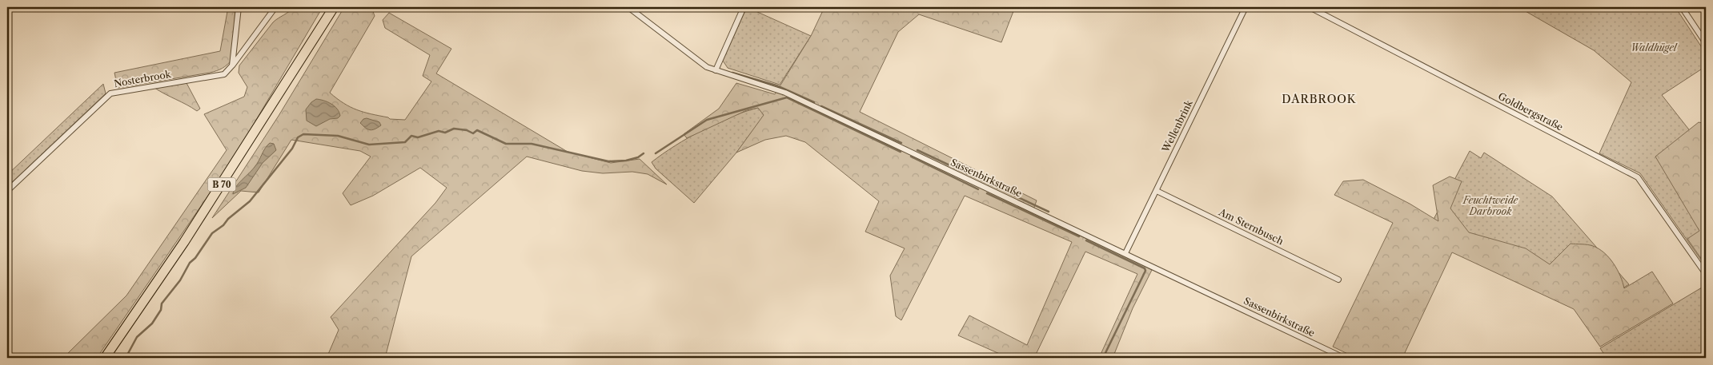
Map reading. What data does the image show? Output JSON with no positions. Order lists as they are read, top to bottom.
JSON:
{
  "streets": {
    "highway": ["B 70"],
    "street": [
      "Nosterbrook",
      "Goldbergstraße",
      "Wellenbrink",
      "Sassenbirkstraße",
      "Am Sternbusch"
    ]
  },
  "crossings": [
    ["Wellenbrink", "Sassenbirkstraße"],
    ["Wellenbrink", "Am Sternbusch"]
  ],
  "districts": ["DARBROOK"],
  "parks": ["Waldhügel", "Feuchtweide Darbrook"]
}
